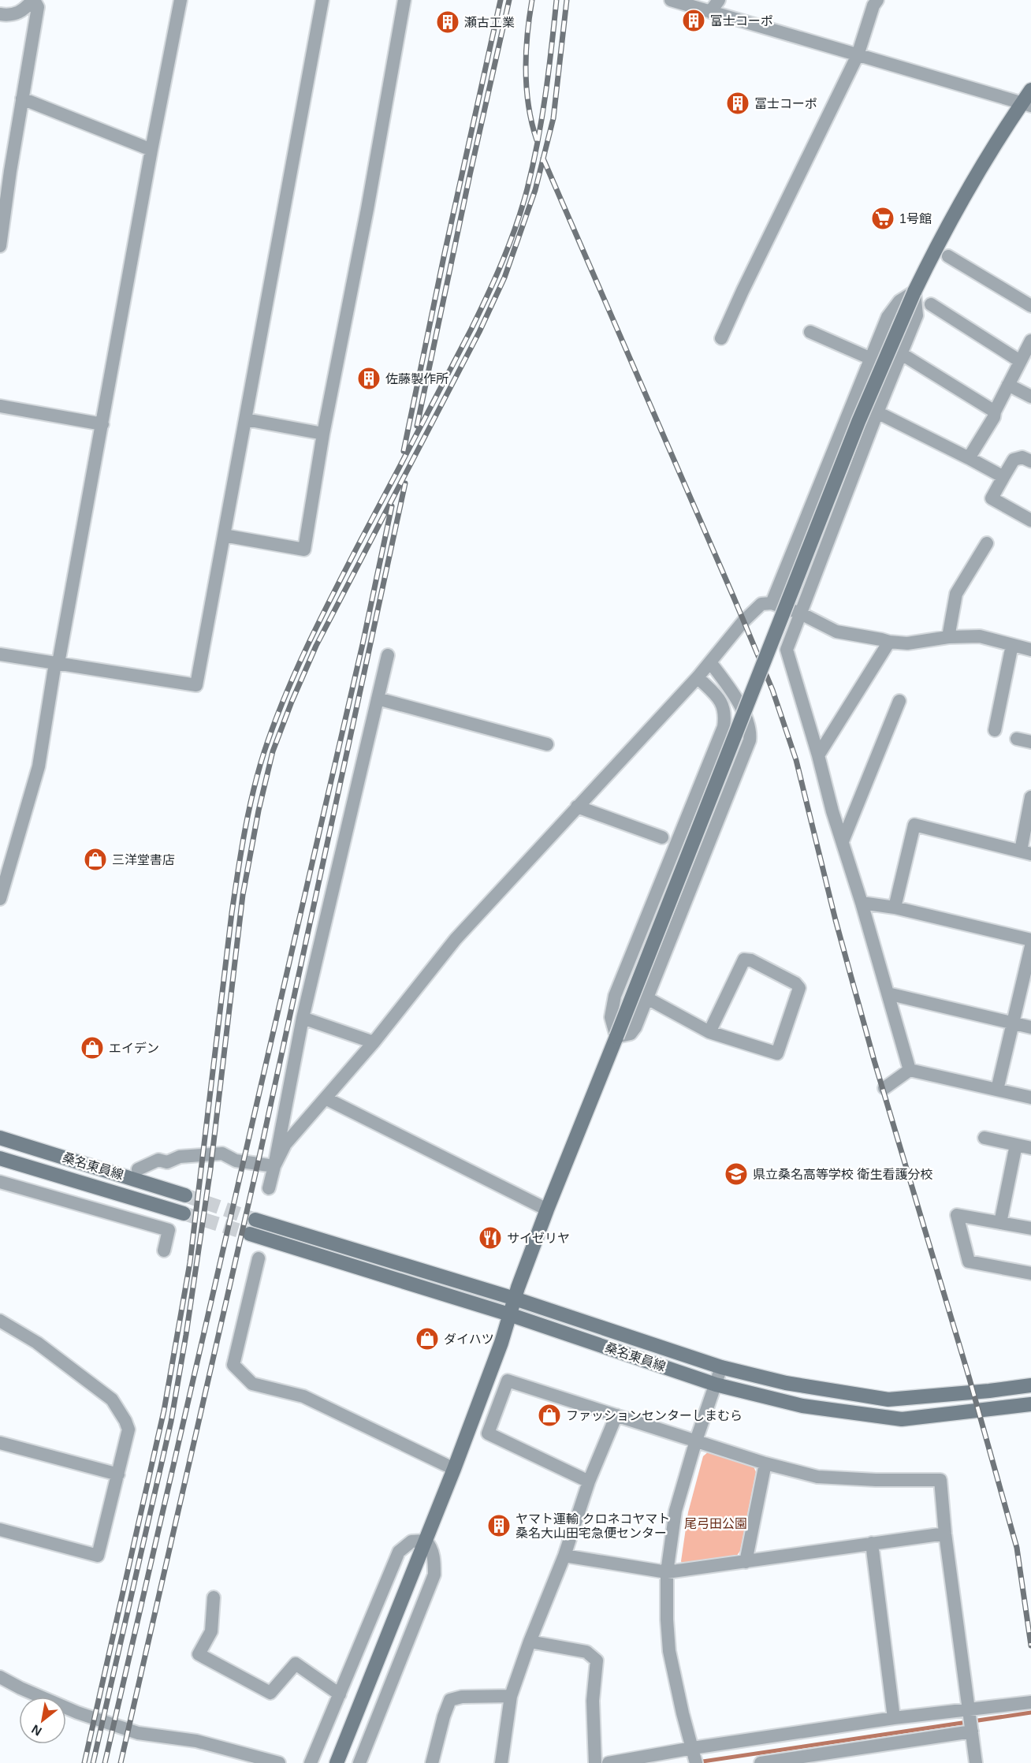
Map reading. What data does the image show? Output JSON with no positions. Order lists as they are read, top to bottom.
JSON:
{
  "streets": {
    "main road": ["桑名東員線"]
  },
  "parks": ["尾弓田公園"],
  "places": {
    "building": [
      "富士コーポ",
      "瀬古工業",
      "冨士コーポ",
      "佐藤製作所",
      "ヤマト運輸 クロネコヤマト 桑名大山田宅急便センター"
    ],
    "supermarket": ["1号館"],
    "shop": [
      "三洋堂書店",
      "エイデン",
      "ダイハツ",
      "ファッションセンターしまむら"
    ],
    "school or university": ["県立桑名高等学校 衛生看護分校"],
    "restaurant": ["サイゼリヤ"]
  },
  "north": "bottom left"
}
